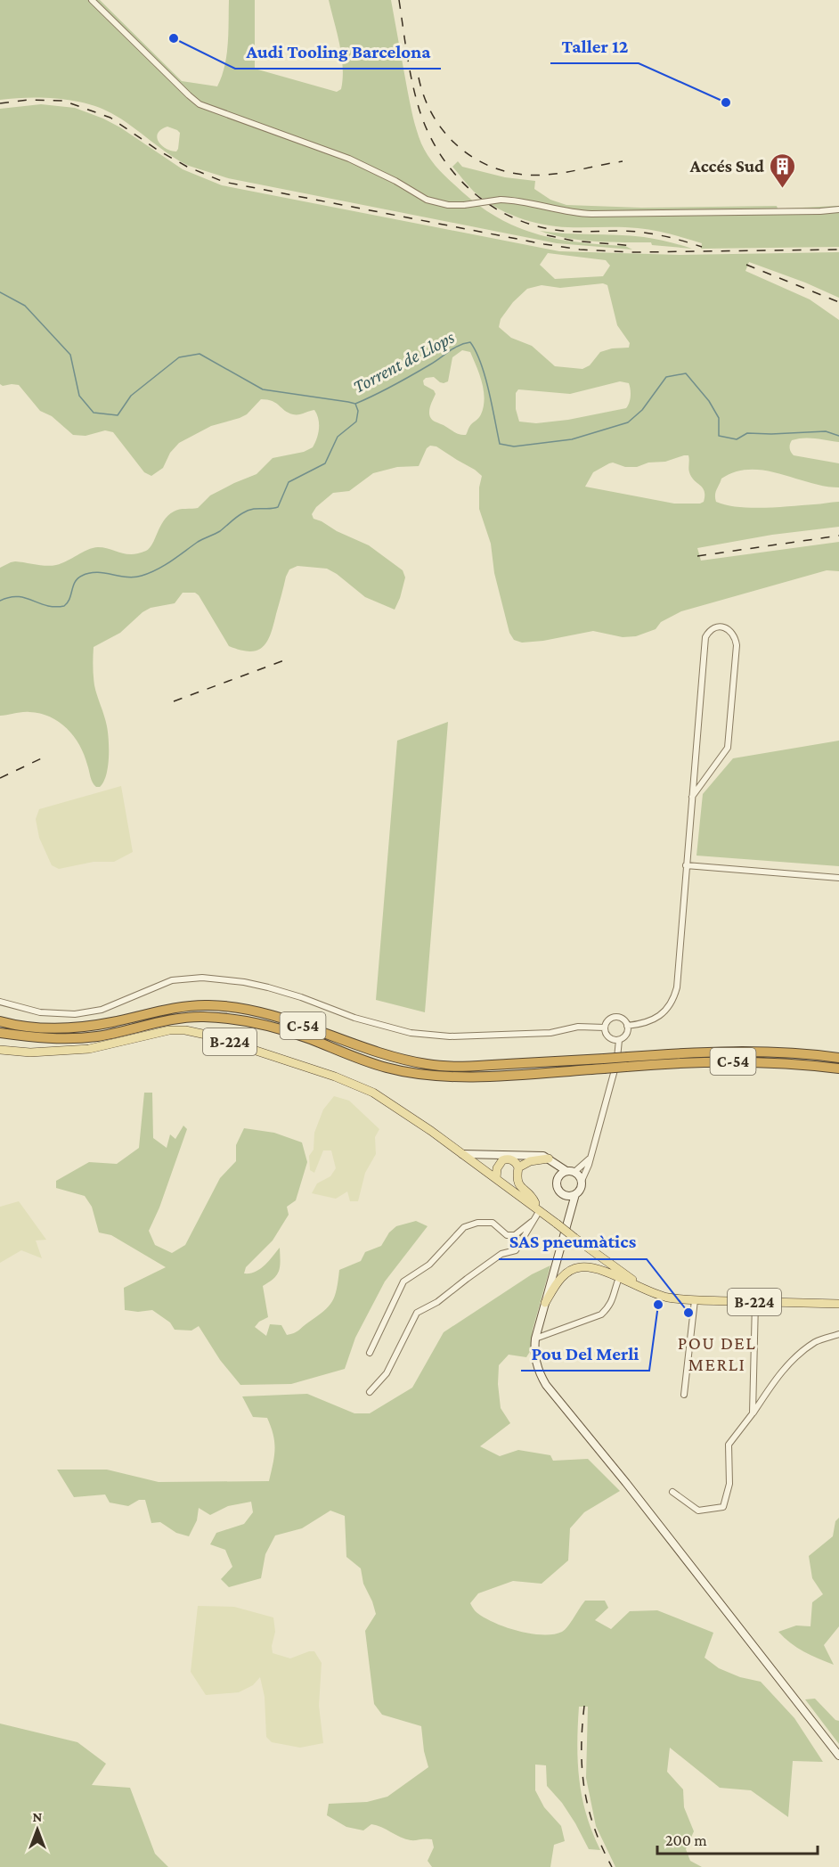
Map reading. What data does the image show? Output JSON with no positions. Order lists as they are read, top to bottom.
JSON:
{
  "streets": {
    "highway": ["C-54"],
    "main road": ["B-224"]
  },
  "districts": ["POU DEL MERLI"],
  "water": ["Torrent de Llops"],
  "places": {
    "other": [
      "Audi Tooling Barcelona",
      "Taller 12",
      "Pou Del Merli",
      "SAS pneumàtics"
    ],
    "building": ["Accés Sud"]
  },
  "scale_bar": "200 m",
  "north": "top"
}
